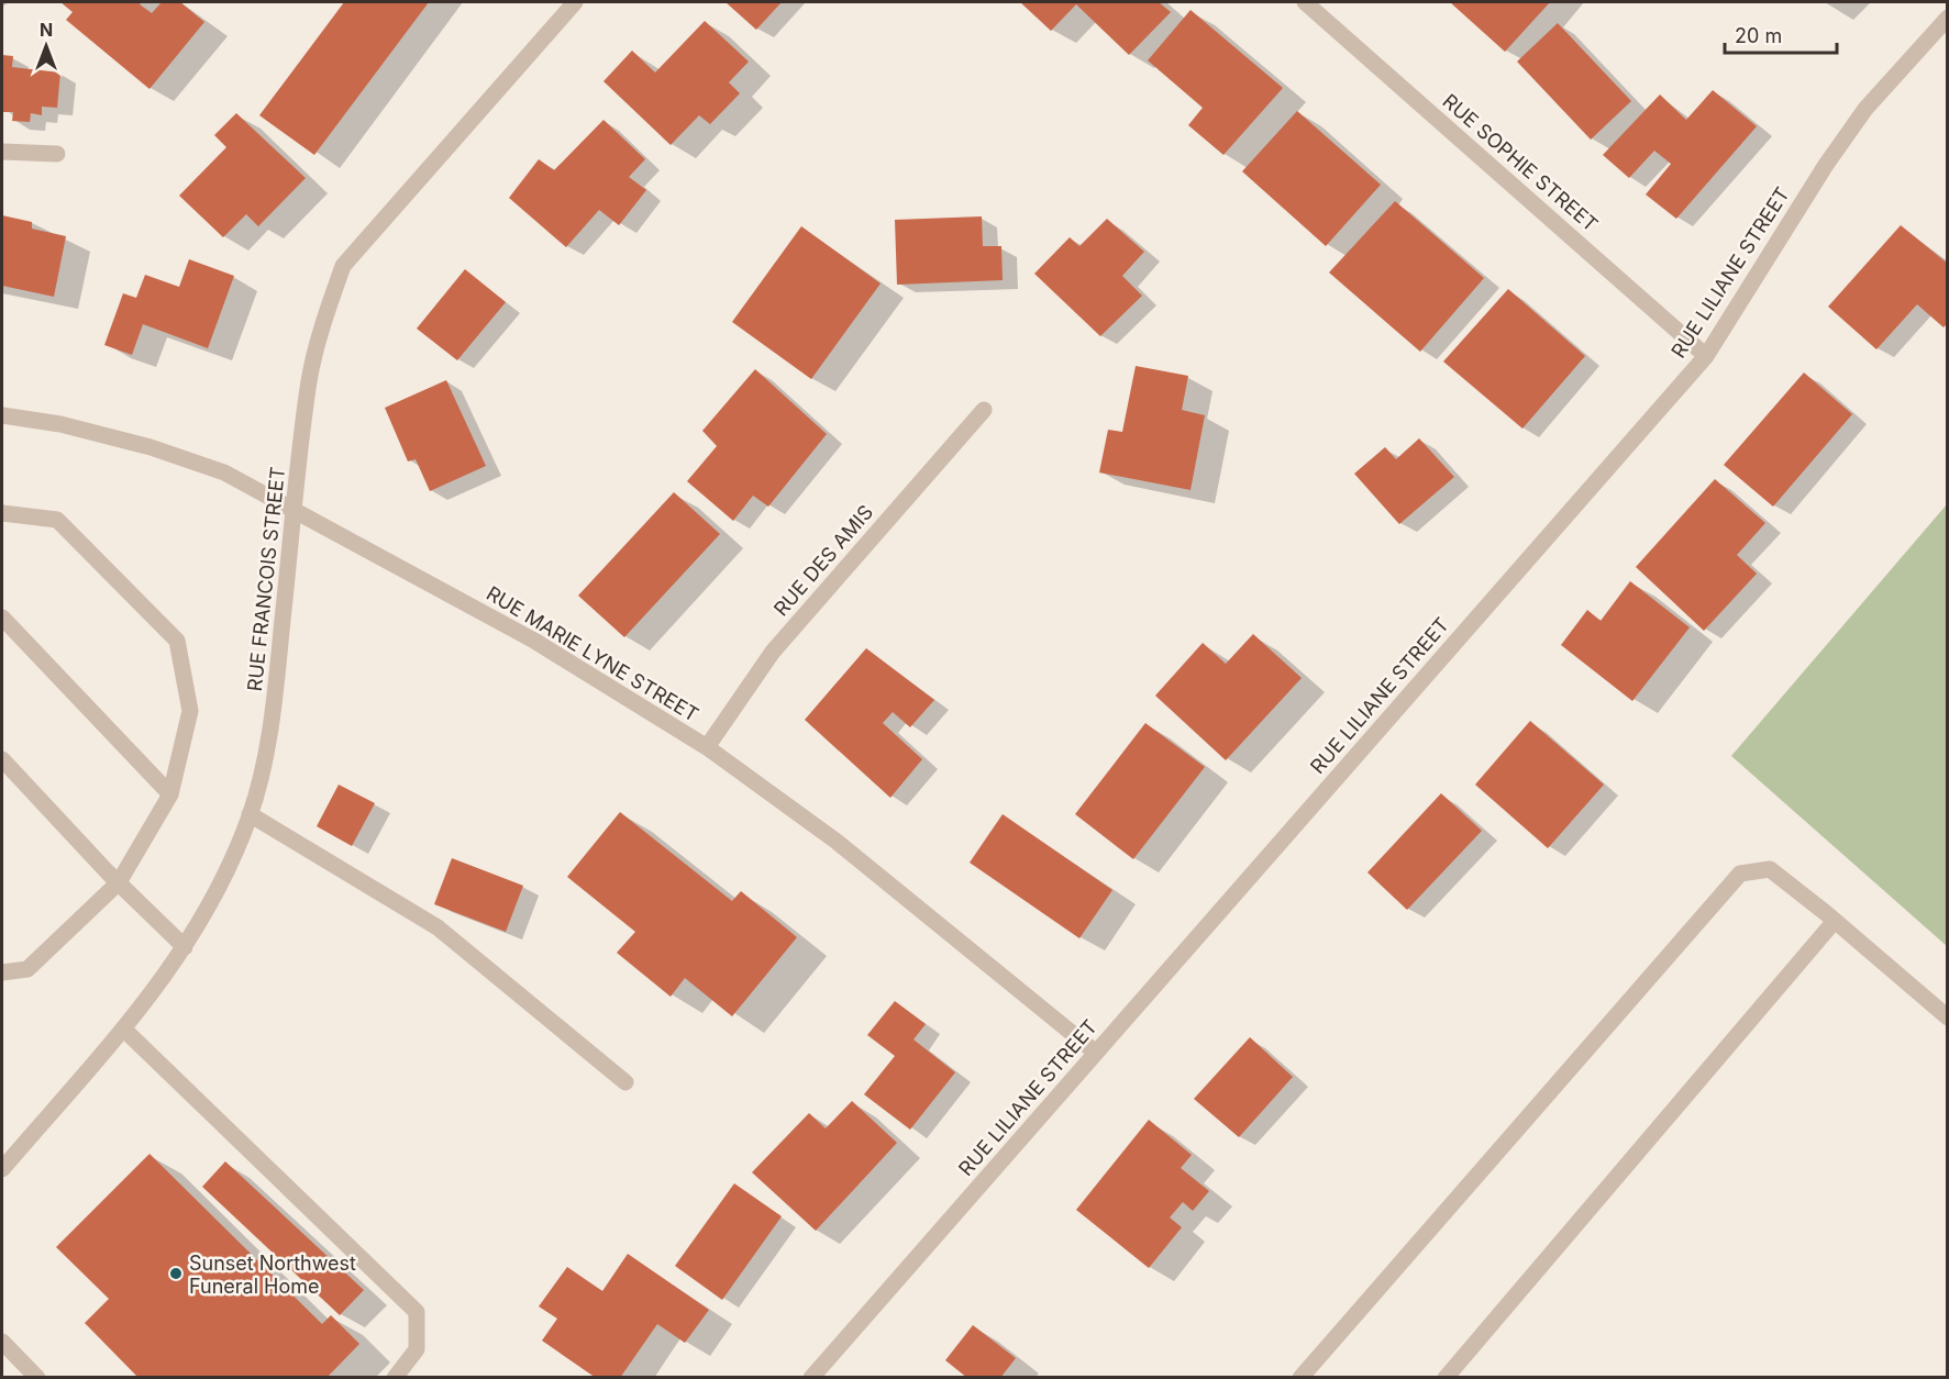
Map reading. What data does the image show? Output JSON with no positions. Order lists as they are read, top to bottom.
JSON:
{
  "streets": {
    "street": [
      "RUE SOPHIE STREET",
      "RUE LILIANE STREET",
      "RUE DES AMIS",
      "RUE FRANCOIS STREET",
      "RUE MARIE LYNE STREET"
    ]
  },
  "crossings": [
    ["RUE SOPHIE STREET", "RUE LILIANE STREET"],
    ["RUE LILIANE STREET", "RUE MARIE LYNE STREET"],
    ["RUE DES AMIS", "RUE MARIE LYNE STREET"],
    ["RUE FRANCOIS STREET", "RUE MARIE LYNE STREET"]
  ],
  "places": ["Sunset Northwest Funeral Home"],
  "scale_bar": "20 m",
  "north": "top"
}
